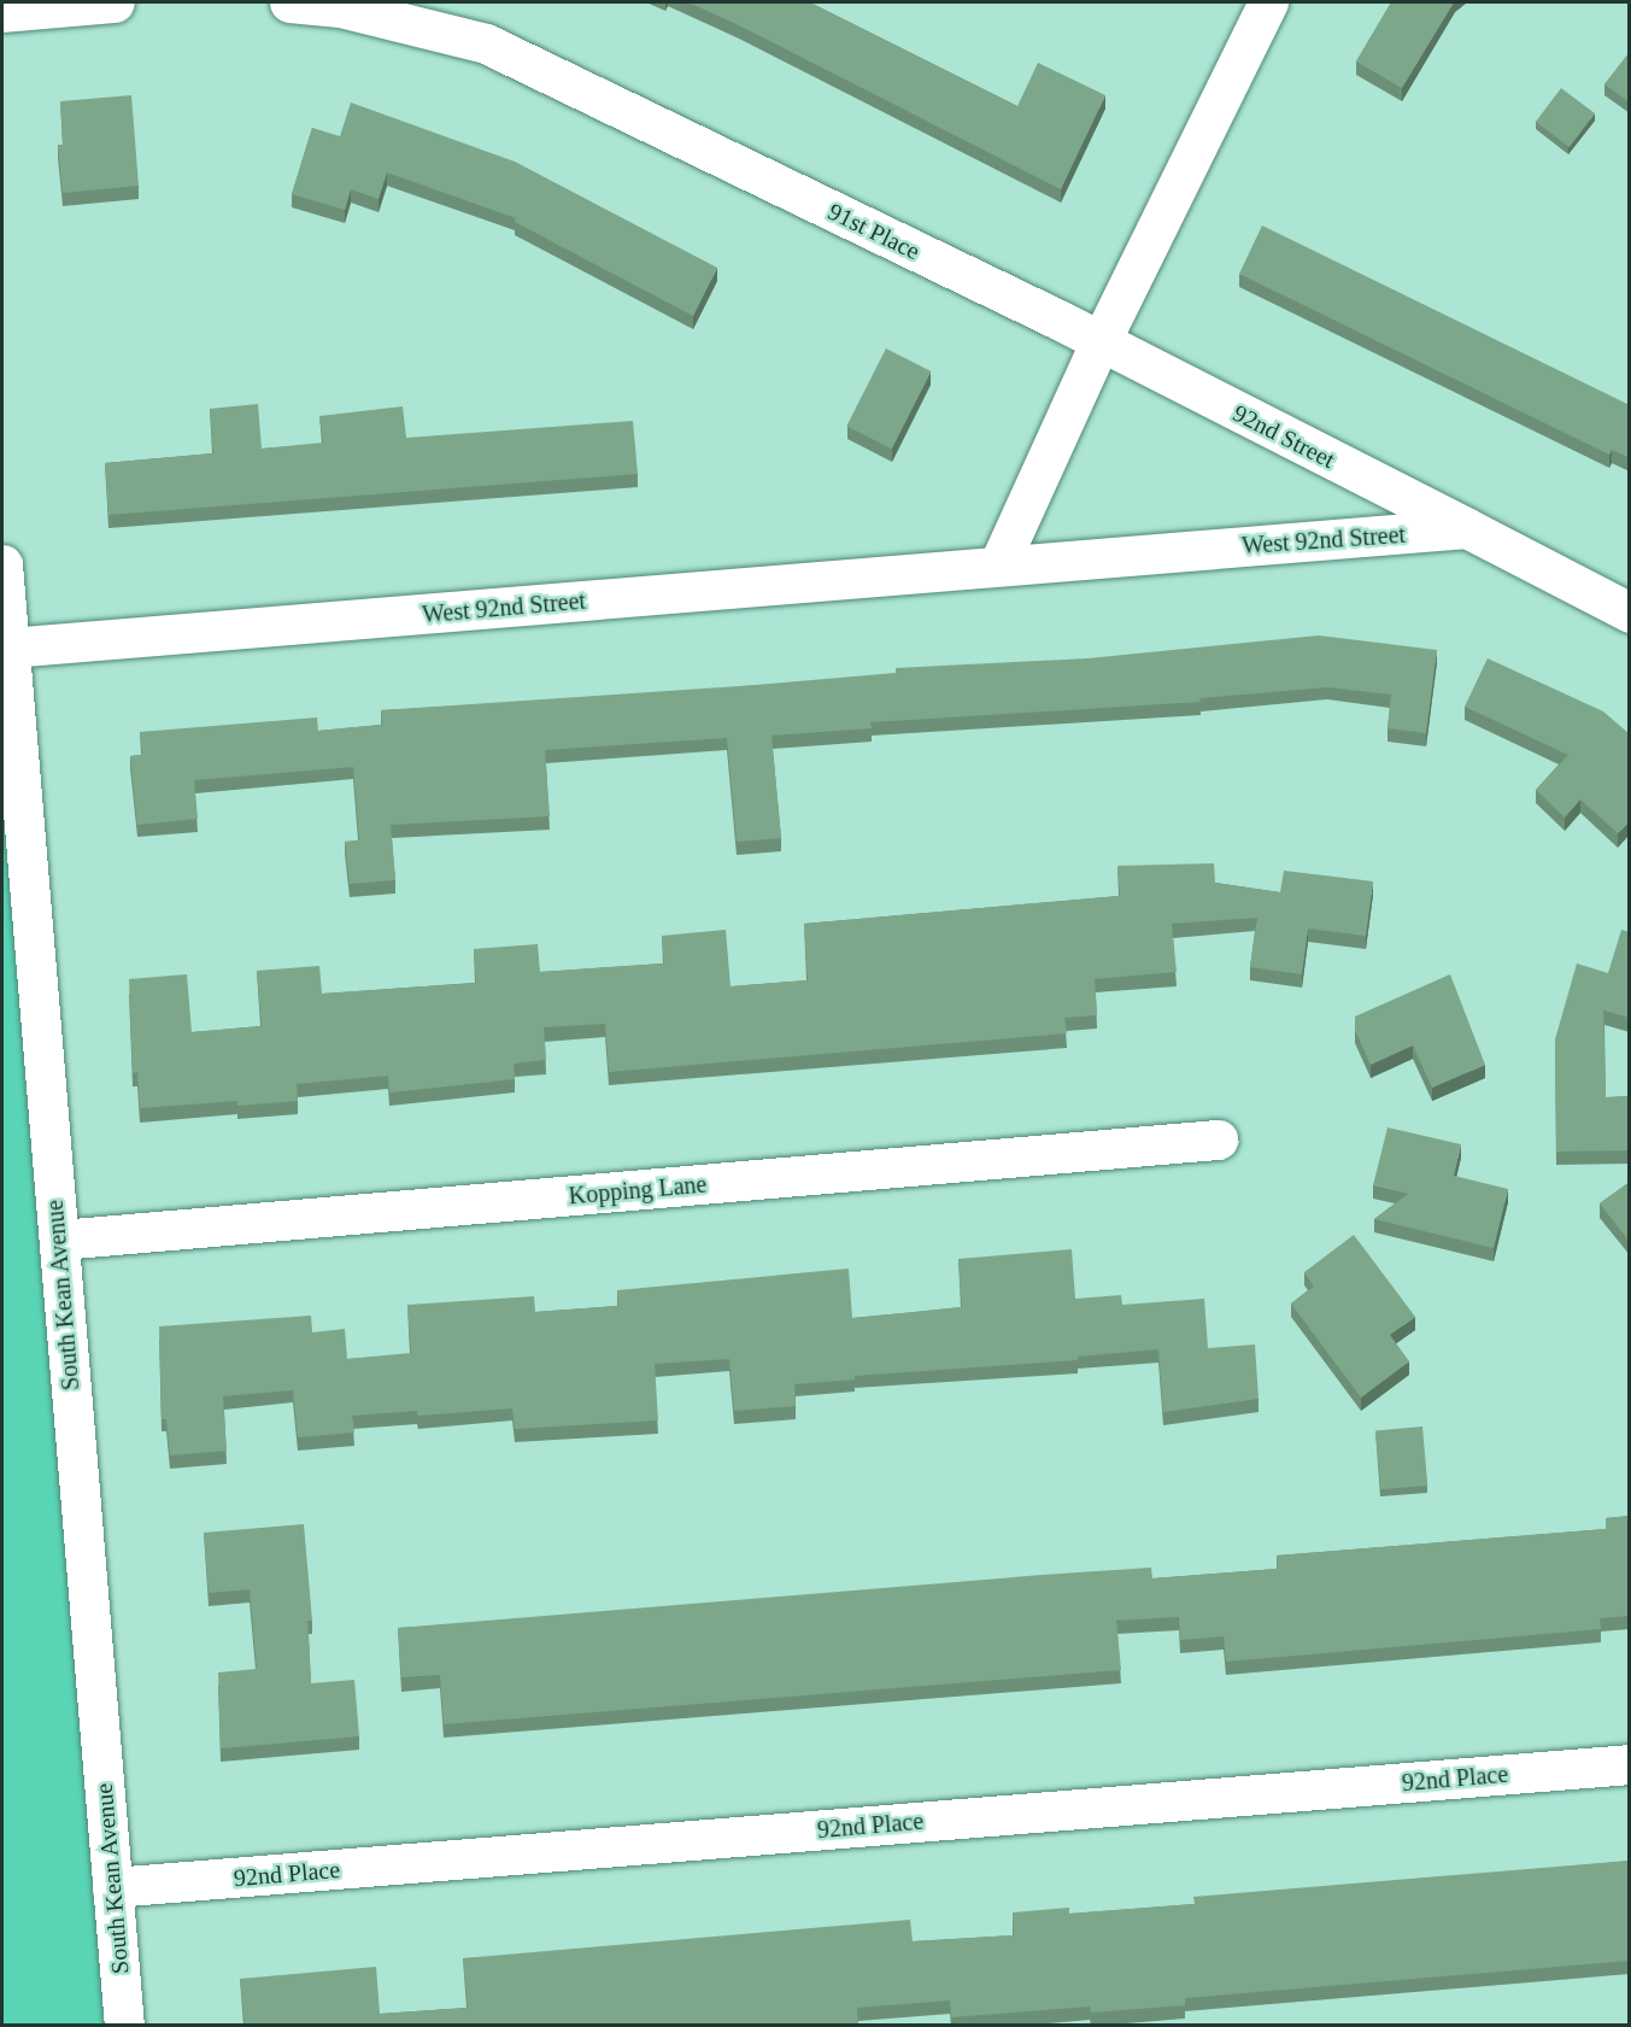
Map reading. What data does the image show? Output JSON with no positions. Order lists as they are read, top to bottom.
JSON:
{
  "streets": {
    "street": [
      "91st Place",
      "92nd Street",
      "West 92nd Street",
      "Kopping Lane",
      "South Kean Avenue",
      "92nd Place"
    ]
  },
  "crossings": [
    ["91st Place", "92nd Street"],
    ["92nd Street", "West 92nd Street"],
    ["West 92nd Street", "South Kean Avenue"],
    ["Kopping Lane", "South Kean Avenue"],
    ["South Kean Avenue", "92nd Place"]
  ]
}
